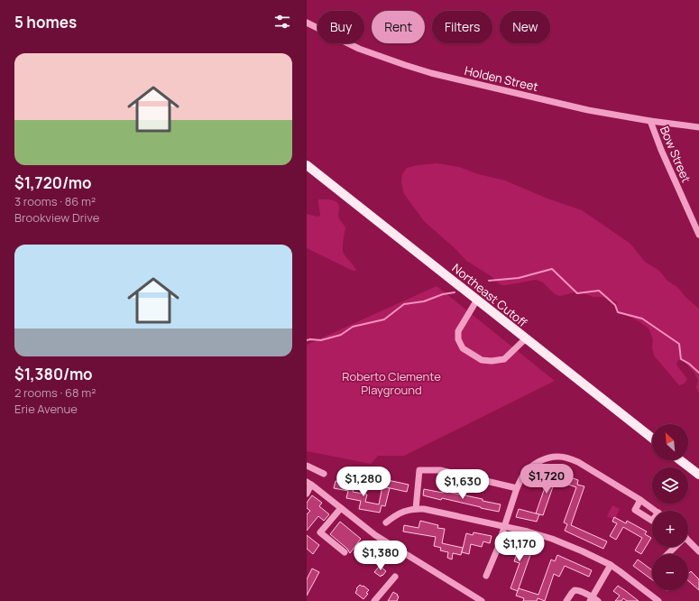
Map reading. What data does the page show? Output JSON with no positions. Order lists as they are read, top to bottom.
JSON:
{
  "streets": {
    "main road": ["Northeast Cutoff"],
    "street": ["Holden Street", "Bow Street"]
  },
  "crossings": [
    ["Holden Street", "Bow Street"]
  ],
  "parks": ["Roberto Clemente Playground"],
  "north": "top left",
  "page": {
    "heading": "5 homes",
    "chip": [
      "Buy",
      "Rent",
      "Filters",
      "New"
    ],
    "list": [
      {
        "name": "$1,720/mo",
        "note": "3 rooms · 86 m² · Brookview Drive"
      },
      {
        "name": "$1,380/mo",
        "note": "2 rooms · 68 m² · Erie Avenue"
      }
    ],
    "map_buttons": ["+", "−"],
    "price": [
      "$1,720",
      "$1,280",
      "$1,630",
      "$1,170",
      "$1,380"
    ]
  }
}
